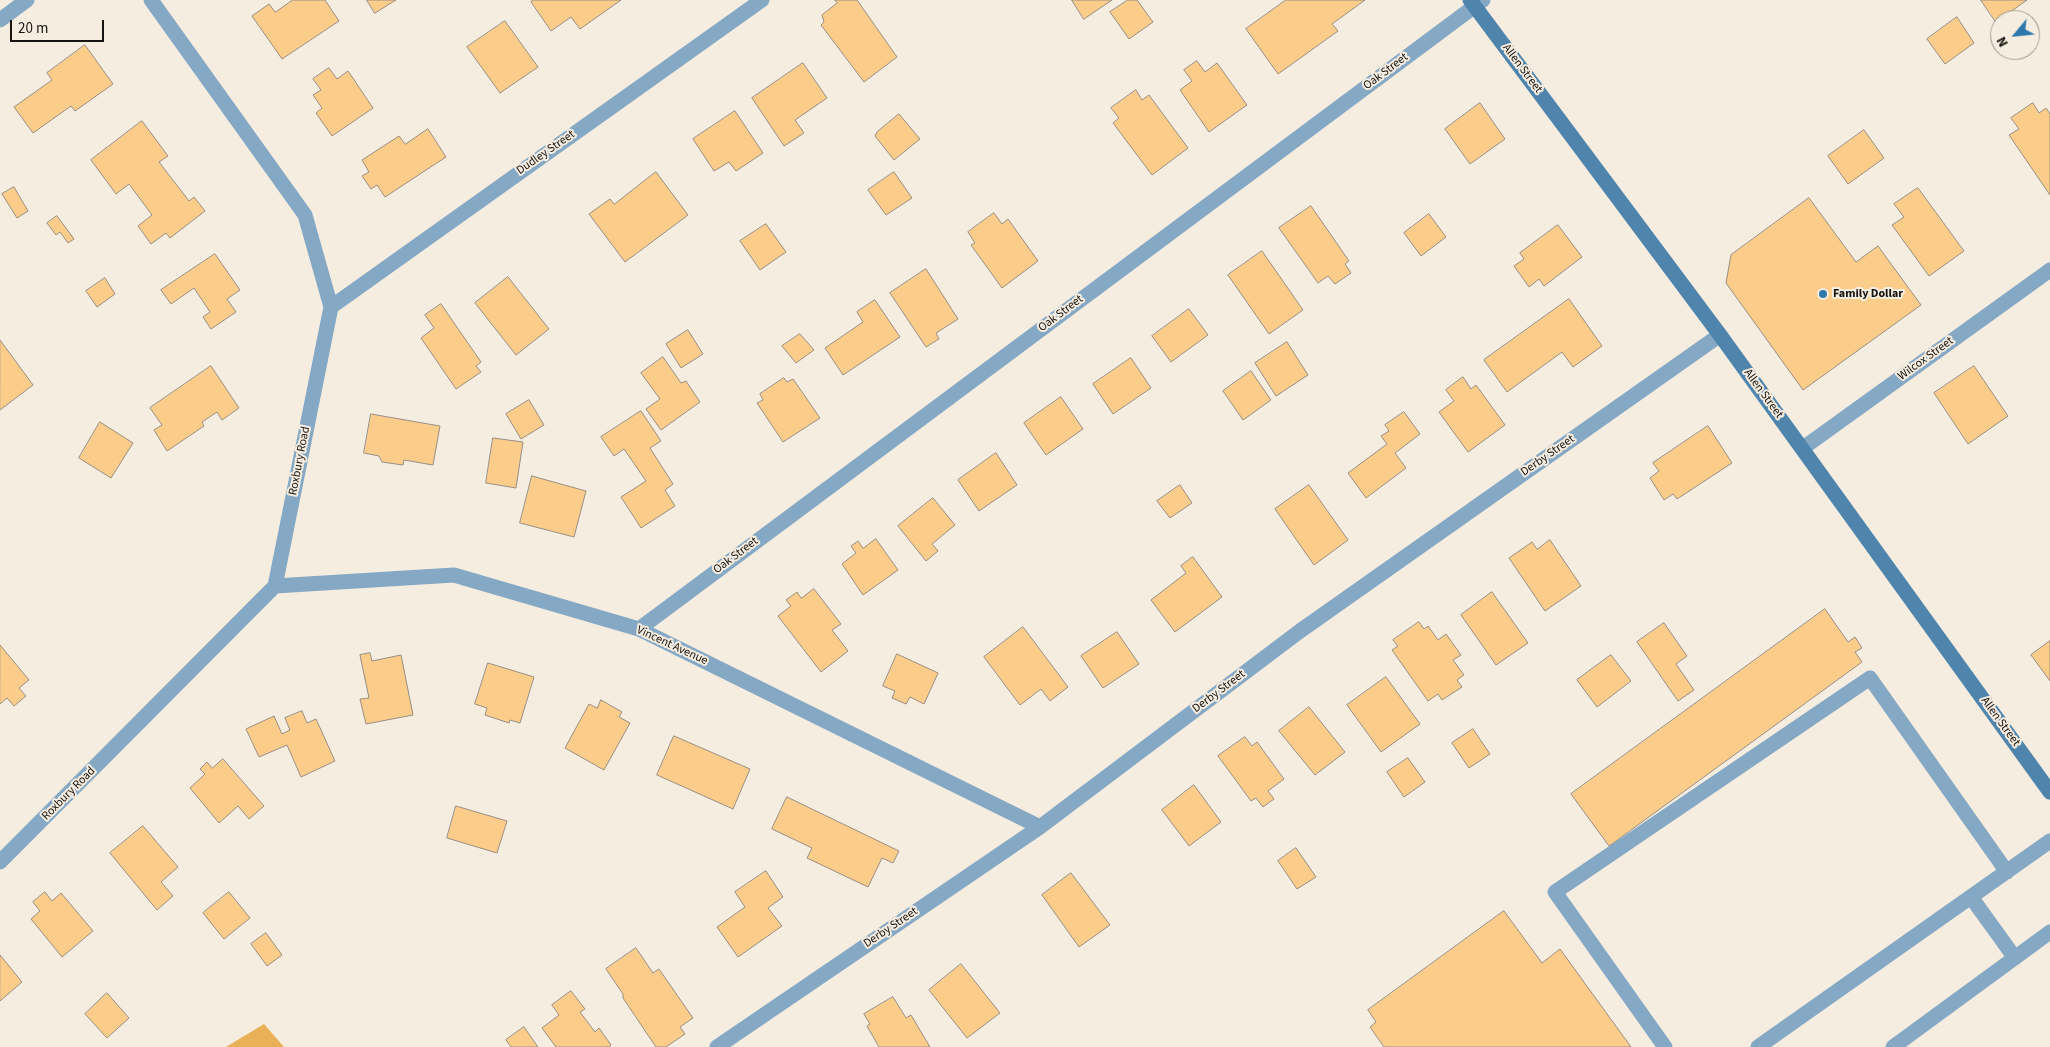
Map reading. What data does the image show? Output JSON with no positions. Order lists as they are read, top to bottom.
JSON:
{
  "streets": {
    "street": [
      "Allen Street",
      "Oak Street",
      "Dudley Street",
      "Wilcox Street",
      "Derby Street",
      "Roxbury Road",
      "Vincent Avenue"
    ]
  },
  "crossings": [
    ["Allen Street", "Oak Street"],
    ["Allen Street", "Wilcox Street"],
    ["Allen Street", "Derby Street"],
    ["Oak Street", "Vincent Avenue"],
    ["Dudley Street", "Roxbury Road"],
    ["Derby Street", "Vincent Avenue"],
    ["Roxbury Road", "Vincent Avenue"]
  ],
  "places": ["Family Dollar"],
  "scale_bar": "20 m",
  "north": "bottom left"
}
